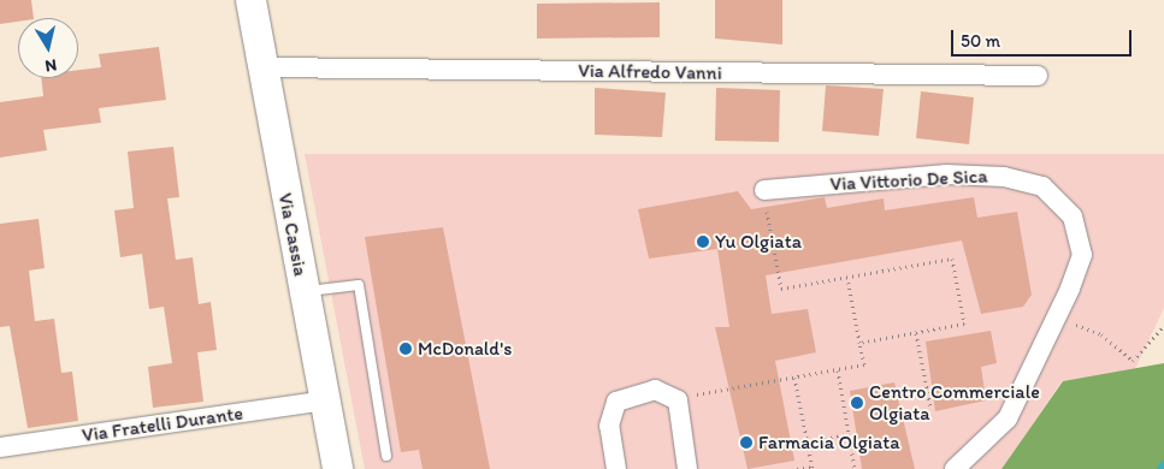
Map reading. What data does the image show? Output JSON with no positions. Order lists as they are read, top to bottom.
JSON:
{
  "streets": {
    "main road": ["Via Cassia"],
    "street": ["Via Alfredo Vanni", "Via Vittorio De Sica", "Via Fratelli Durante"]
  },
  "crossings": [
    ["Via Alfredo Vanni", "Via Cassia"],
    ["Via Cassia", "Via Fratelli Durante"]
  ],
  "places": [
    "Yu Olgiata",
    "McDonald's",
    "Centro Commerciale Olgiata",
    "Farmacia Olgiata"
  ],
  "scale_bar": "50 m",
  "north": "bottom"
}
